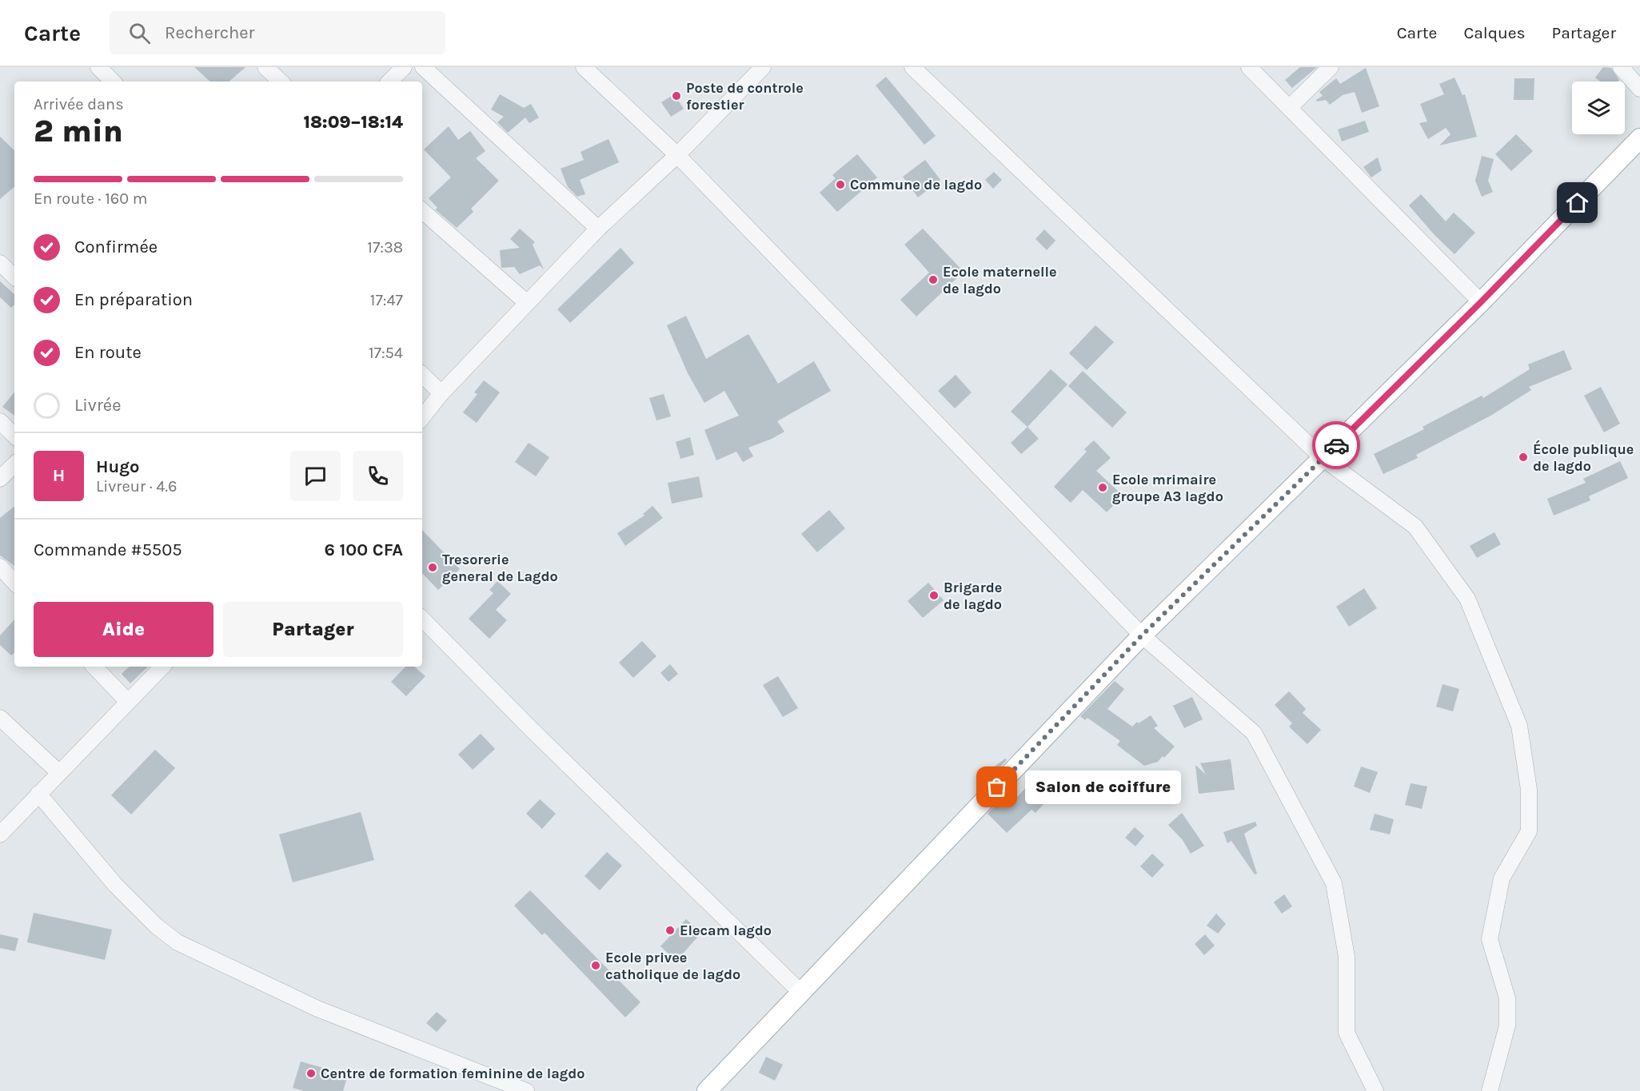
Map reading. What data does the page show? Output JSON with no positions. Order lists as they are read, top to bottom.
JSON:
{
  "places": [
    "Poste de controle forestier",
    "Commune de lagdo",
    "Ecole maternelle de lagdo",
    "École publique de lagdo",
    "Ecole mrimaire groupe A3 lagdo",
    "Tresorerie general de Lagdo",
    "Brigarde de lagdo",
    "Salon de coiffure",
    "Elecam lagdo",
    "Ecole privee catholique de lagdo",
    "Centre de formation feminine de lagdo"
  ],
  "page": {
    "header": "Carte",
    "search": "Rechercher",
    "nav": ["Carte", "Calques", "Partager"],
    "heading": ["2 min", "Arrivée dans", "18:09–18:14"],
    "panel": [
      "Hugo",
      "Livreur · 4.6",
      "Commande #5505",
      "6 100 CFA"
    ],
    "bar": "En route · 160 m",
    "list": [
      ["Confirmée", "17:38"],
      ["En préparation", "17:47"],
      ["En route", "17:54"],
      "Livrée"
    ],
    "round": "H",
    "buttons": ["Aide", "Partager"],
    "bubble": "Salon de coiffure"
  }
}
